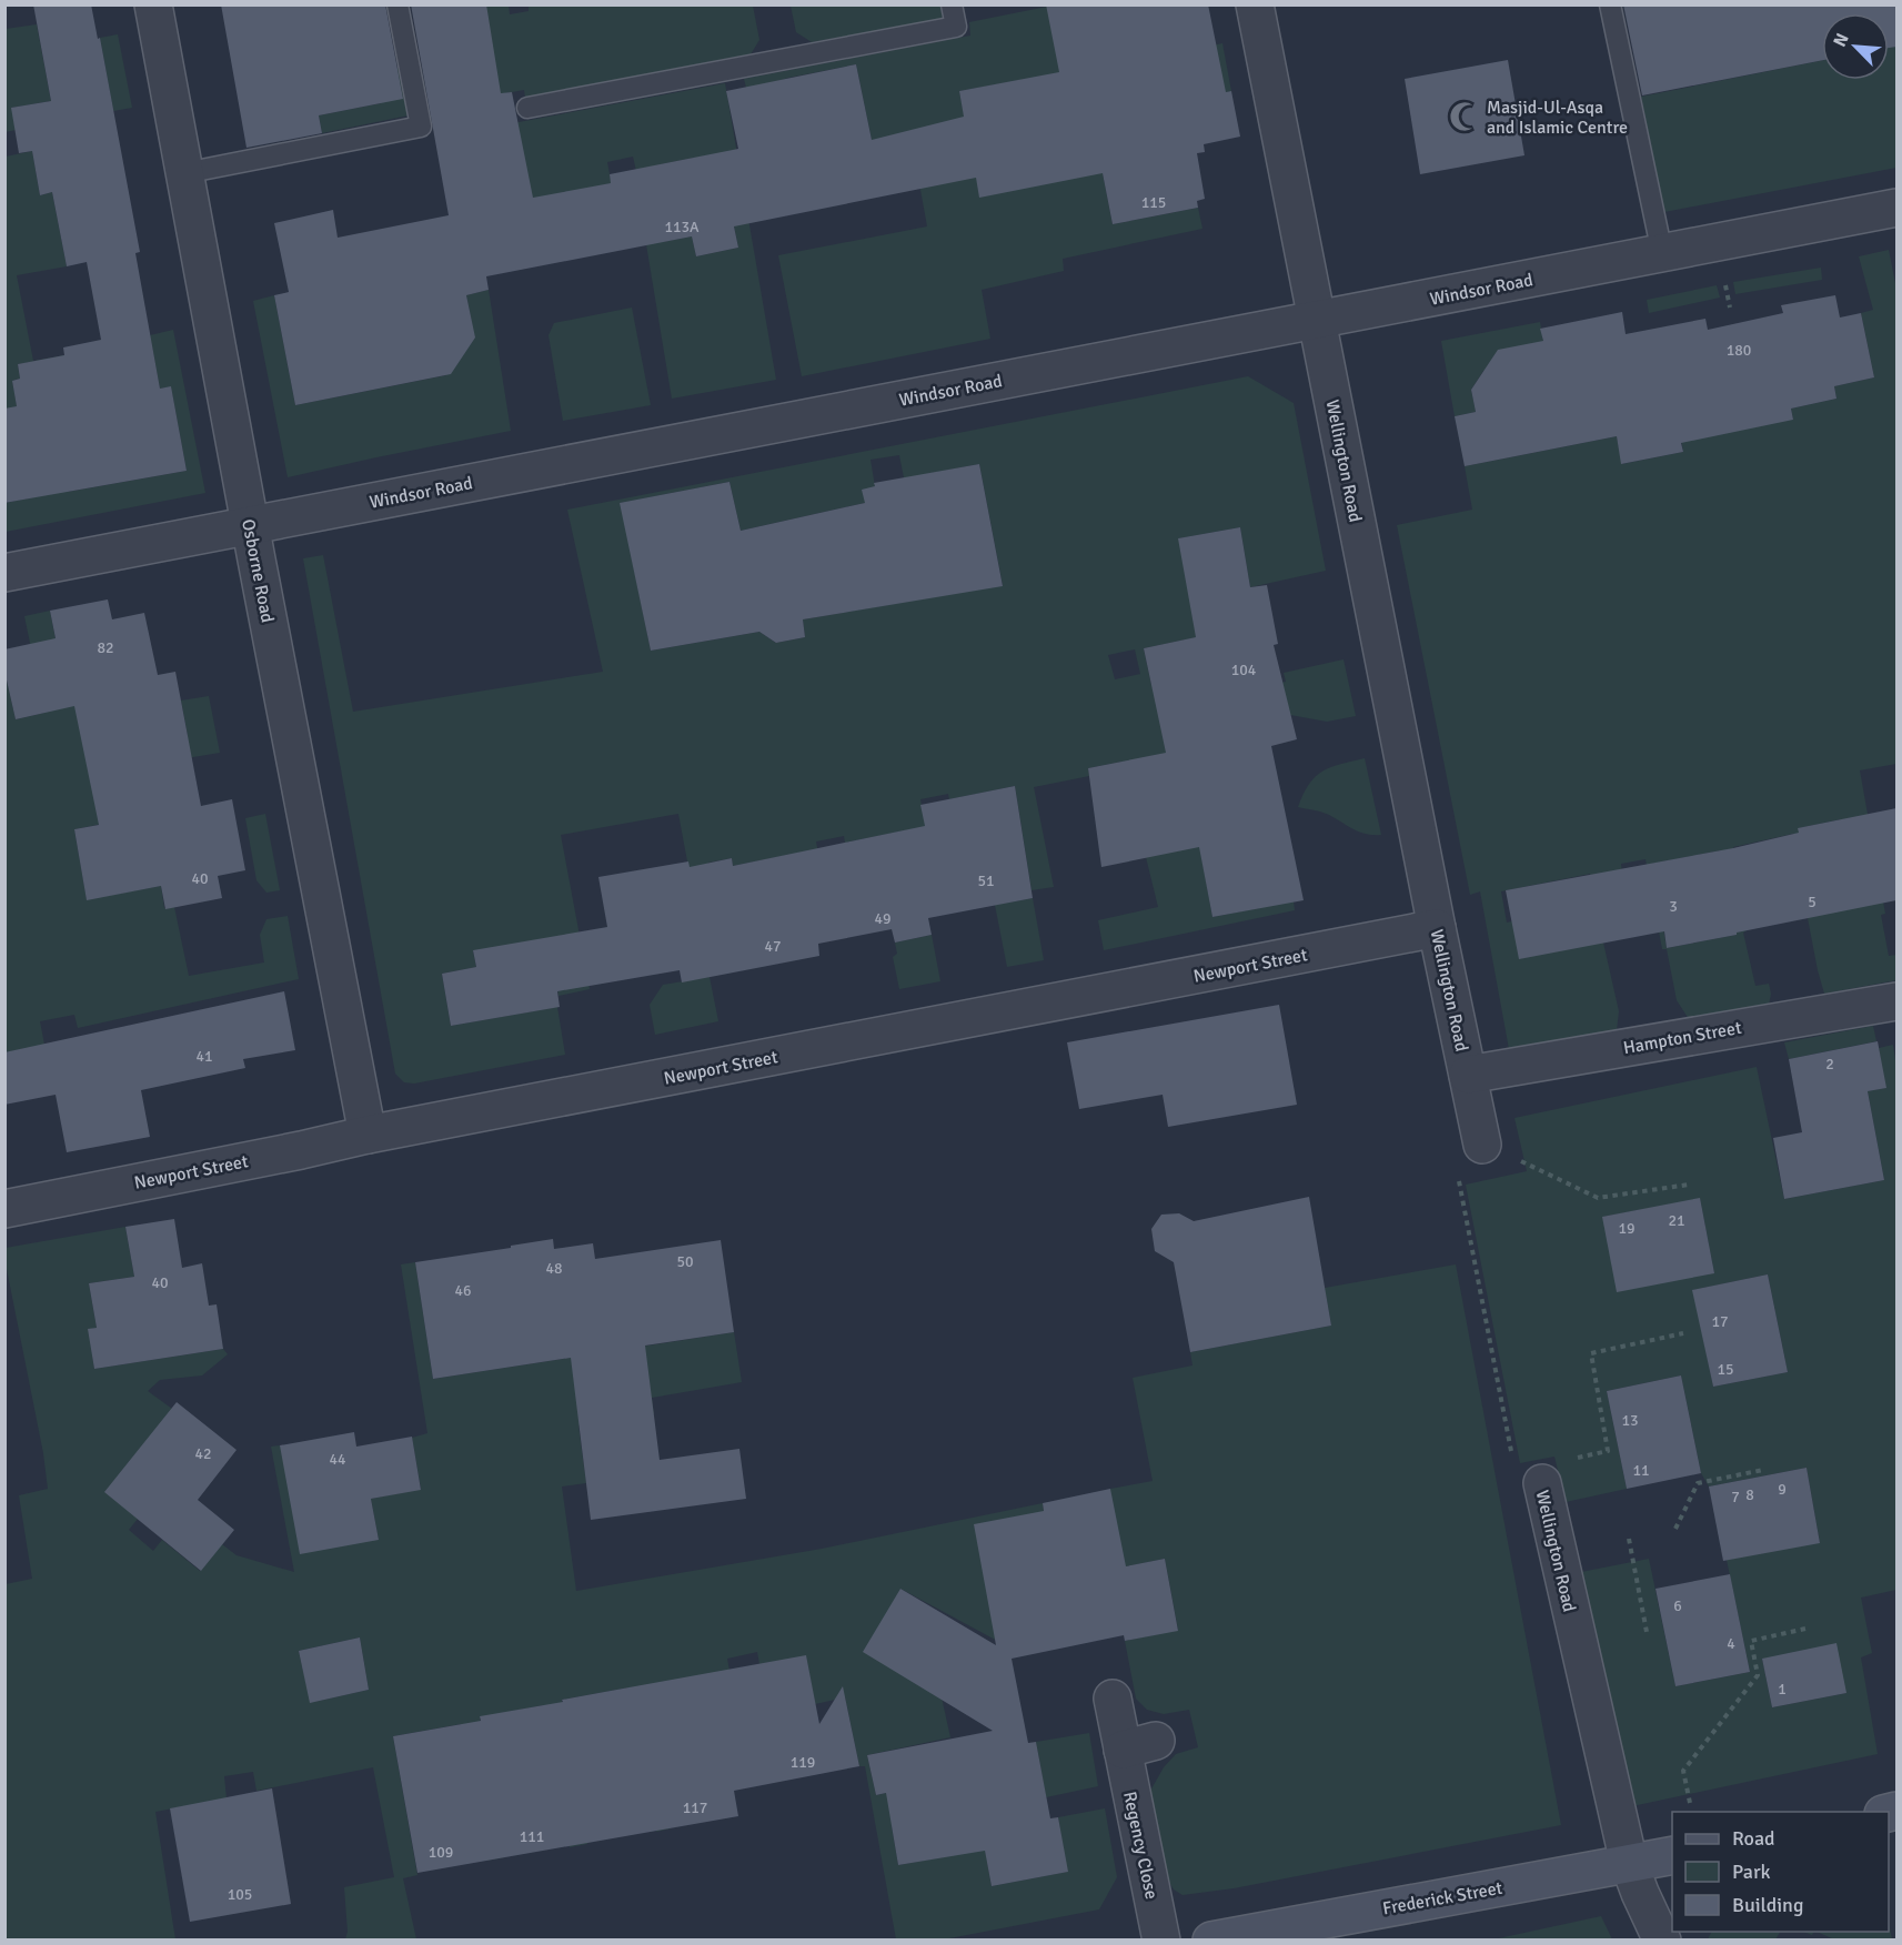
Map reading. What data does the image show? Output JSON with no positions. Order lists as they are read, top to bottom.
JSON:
{
  "streets": {
    "main road": ["Frederick Street"],
    "street": [
      "Windsor Road",
      "Wellington Road",
      "Osborne Road",
      "Newport Street",
      "Hampton Street",
      "Regency Close"
    ]
  },
  "crossings": [
    ["Windsor Road", "Wellington Road"],
    ["Windsor Road", "Osborne Road"],
    ["Wellington Road", "Newport Street"],
    ["Wellington Road", "Hampton Street"],
    ["Wellington Road", "Frederick Street"],
    ["Osborne Road", "Newport Street"]
  ],
  "places": {
    "mosque": ["Masjid-Ul-Asqa and Islamic Centre"]
  },
  "house_numbers": [
    "115",
    "113A",
    "180",
    "82",
    "104",
    "40",
    "51",
    "5",
    "3",
    "49",
    "47",
    "41",
    "2",
    "21",
    "19",
    "50",
    "48",
    "40",
    "46",
    "17",
    "15",
    "13",
    "42",
    "44",
    "11",
    "9",
    "8",
    "7",
    "6",
    "4",
    "1",
    "119",
    "117",
    "111",
    "109",
    "105"
  ],
  "legend": ["Road", "Park", "Building"],
  "north": "top left"
}
